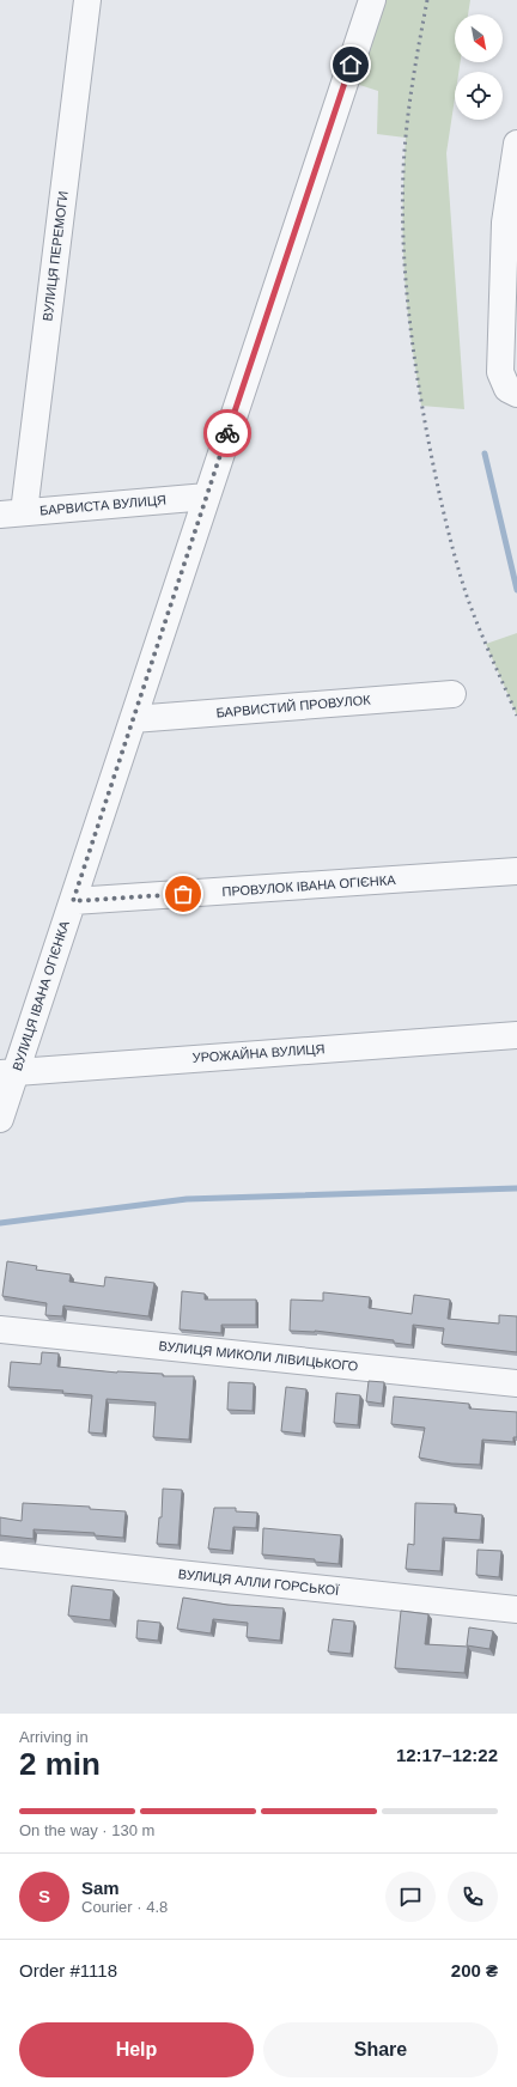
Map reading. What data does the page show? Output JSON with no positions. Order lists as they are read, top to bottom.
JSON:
{
  "streets": {
    "street": [
      "ВУЛИЦЯ ПЕРЕМОГИ",
      "БАРВИСТА ВУЛИЦЯ",
      "БАРВИСТИЙ ПРОВУЛОК",
      "ПРОВУЛОК ІВАНА ОГІЄНКА",
      "ВУЛИЦЯ ІВАНА ОГІЄНКА",
      "УРОЖАЙНА ВУЛИЦЯ",
      "ВУЛИЦЯ МИКОЛИ ЛІВИЦЬКОГО",
      "ВУЛИЦЯ АЛЛИ ГОРСЬКОЇ"
    ]
  },
  "crossings": [
    ["ВУЛИЦЯ ПЕРЕМОГИ", "БАРВИСТА ВУЛИЦЯ"],
    ["БАРВИСТА ВУЛИЦЯ", "ВУЛИЦЯ ІВАНА ОГІЄНКА"],
    ["БАРВИСТИЙ ПРОВУЛОК", "ВУЛИЦЯ ІВАНА ОГІЄНКА"],
    ["ПРОВУЛОК ІВАНА ОГІЄНКА", "ВУЛИЦЯ ІВАНА ОГІЄНКА"],
    ["ВУЛИЦЯ ІВАНА ОГІЄНКА", "УРОЖАЙНА ВУЛИЦЯ"]
  ],
  "north": "bottom right",
  "page": {
    "heading": ["2 min", "Arriving in", "12:17–12:22"],
    "panel": [
      "Sam",
      "Courier · 4.8",
      "Order #1118",
      "200 ₴"
    ],
    "bar": "On the way · 130 m",
    "round": "S",
    "buttons": ["Help", "Share"]
  }
}
